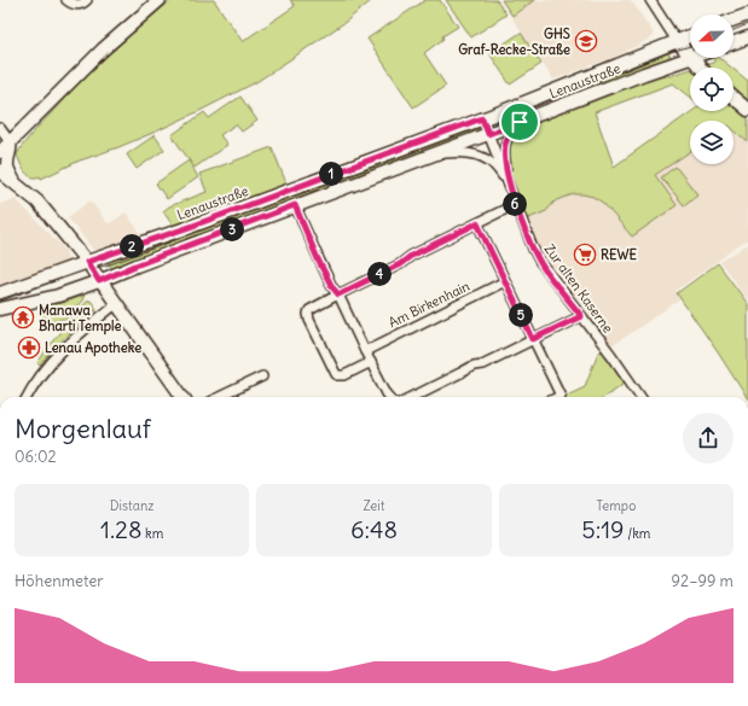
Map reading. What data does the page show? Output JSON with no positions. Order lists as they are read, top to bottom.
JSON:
{
  "streets": {
    "main road": ["Lenaustraße"],
    "street": ["Zur alten Kaserne", "Am Birkenhain"]
  },
  "crossings": [
    ["Lenaustraße", "Zur alten Kaserne"]
  ],
  "places": {
    "school or university": ["GHS Graf-Recke-Straße"],
    "supermarket": ["REWE"],
    "temple": ["Manawa Bharti Temple"],
    "pharmacy": ["Lenau Apotheke"]
  },
  "north": "left",
  "page": {
    "pins": [
      "1",
      "6",
      "3",
      "2",
      "4",
      "5"
    ],
    "heading": ["Morgenlauf", "06:02"],
    "stats": [
      ["Distanz", "1.28 km"],
      ["Zeit", "6:48"],
      ["Tempo", "5:19 /km"]
    ],
    "chart": ["Höhenmeter", "92–99 m"]
  }
}
